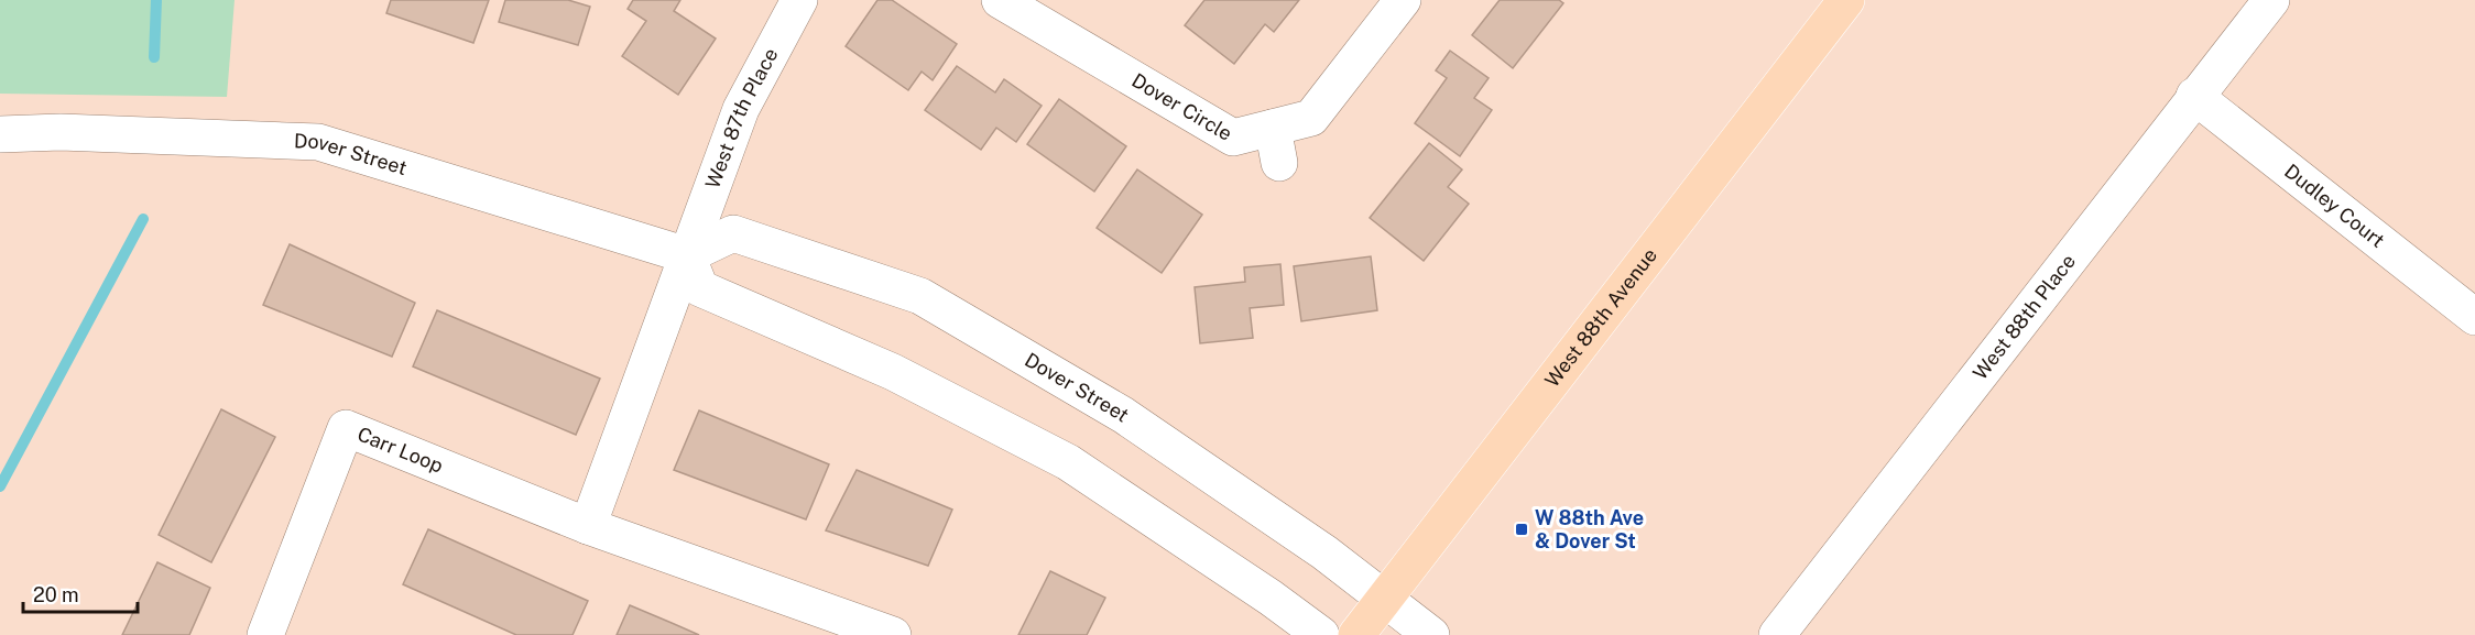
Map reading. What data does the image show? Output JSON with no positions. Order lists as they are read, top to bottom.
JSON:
{
  "streets": {
    "main road": ["West 88th Avenue"],
    "street": [
      "Dover Circle",
      "West 87th Place",
      "Dover Street",
      "Dudley Court",
      "West 88th Place",
      "Carr Loop"
    ]
  },
  "crossings": [
    ["West 87th Place", "Dover Street"],
    ["Dover Street", "West 88th Avenue"],
    ["Dudley Court", "West 88th Place"]
  ],
  "places": {
    "transit": ["W 88th Ave & Dover St"]
  },
  "scale_bar": "20 m"
}
